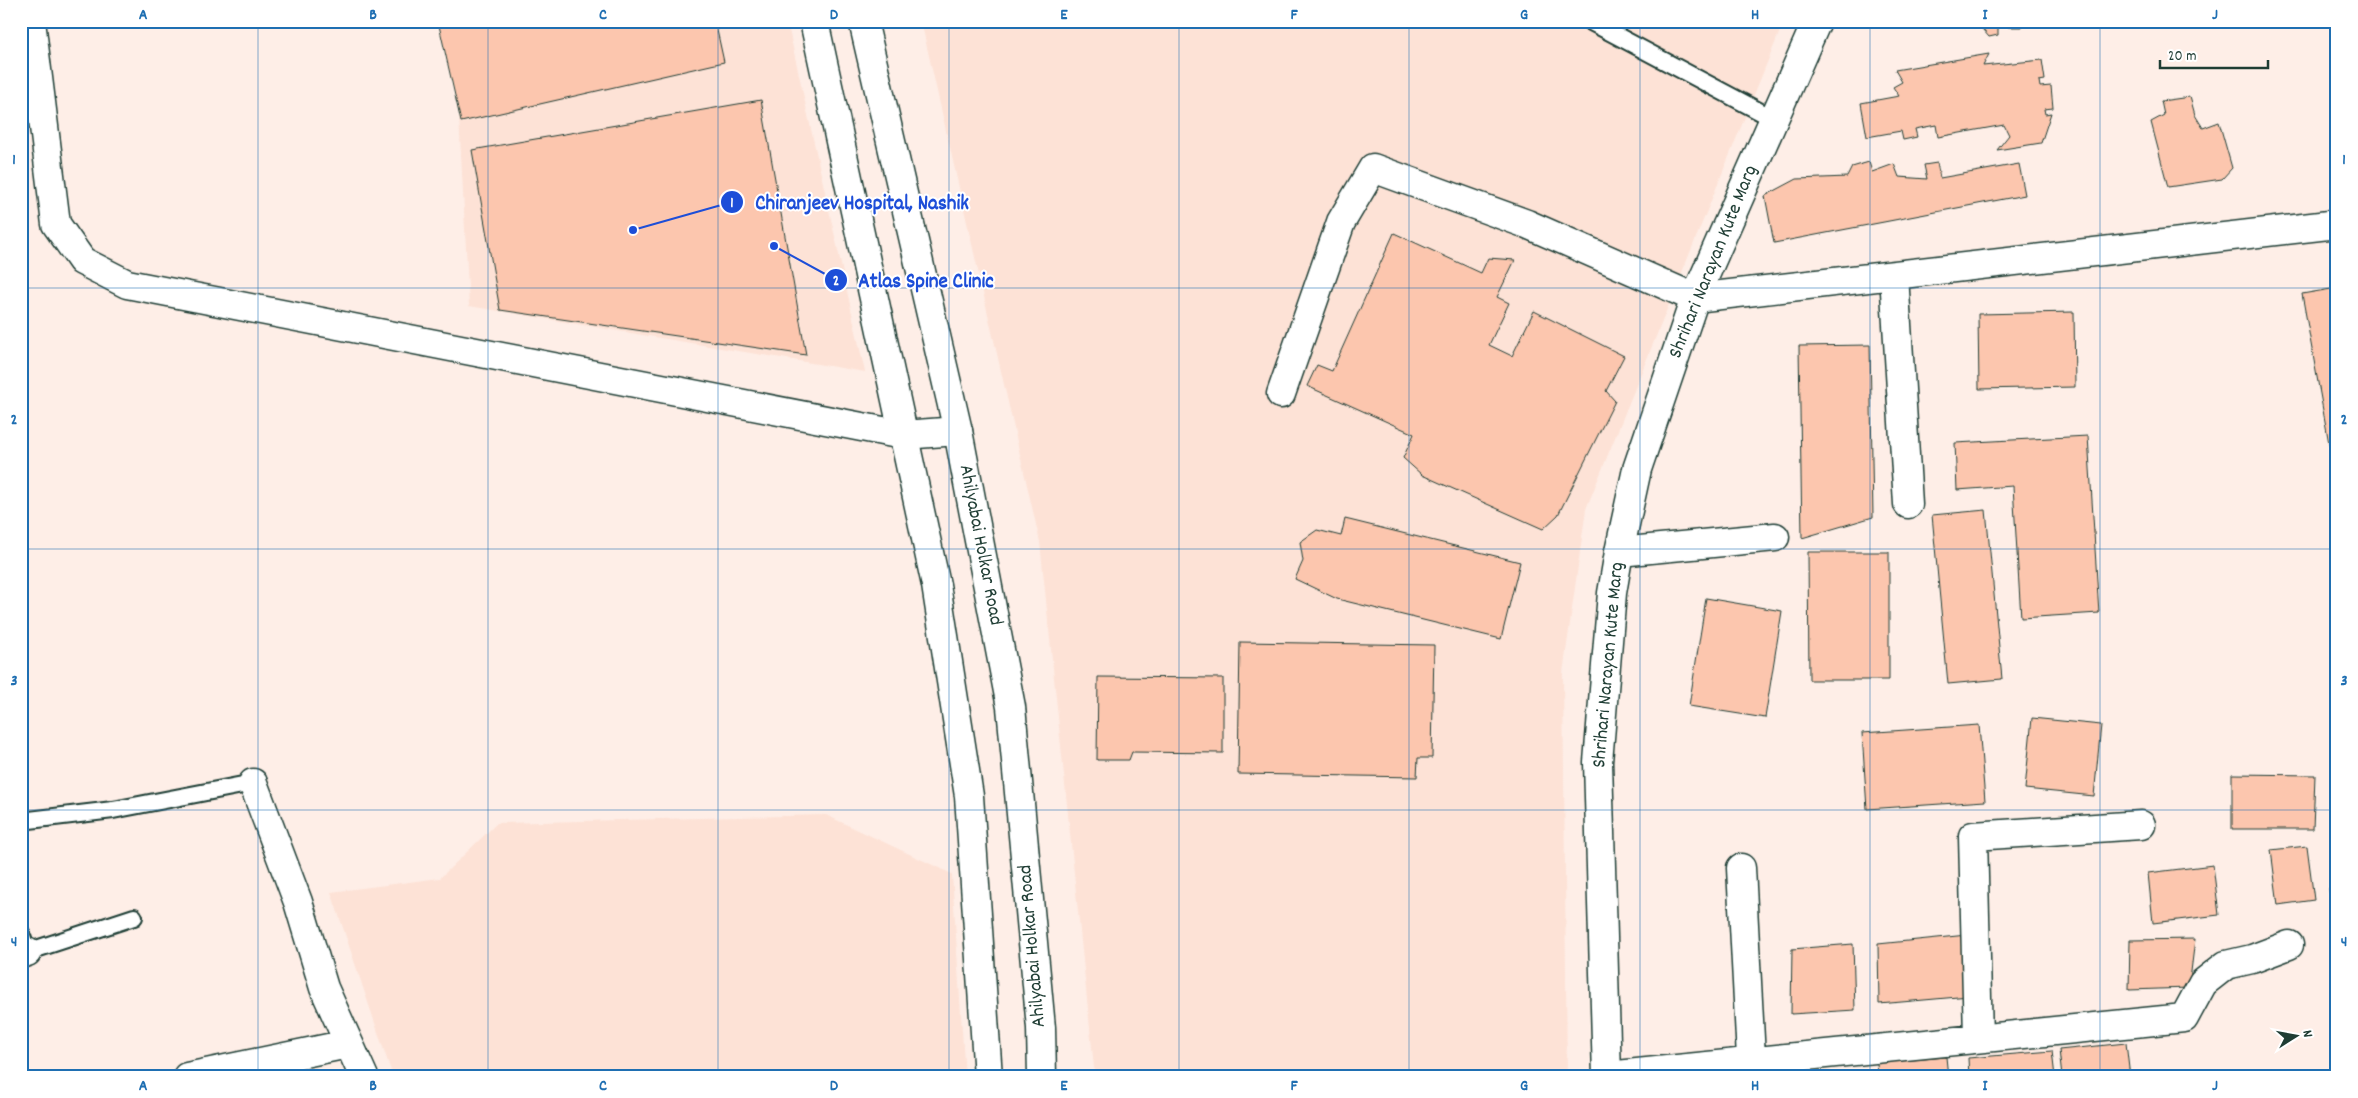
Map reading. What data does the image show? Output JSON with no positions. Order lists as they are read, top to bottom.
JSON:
{
  "streets": {
    "street": ["Shrihari Narayan Kute Marg", "Ahilyabai Holkar Road"]
  },
  "places": ["Chiranjeev Hospital, Nashik", "Atlas Spine Clinic"],
  "scale_bar": "20 m",
  "north": "right",
  "grid": {
    "columns": [
      "A",
      "B",
      "C",
      "D",
      "E",
      "F",
      "G",
      "H",
      "I",
      "J"
    ],
    "rows": [
      "1",
      "2",
      "3",
      "4"
    ]
  }
}
